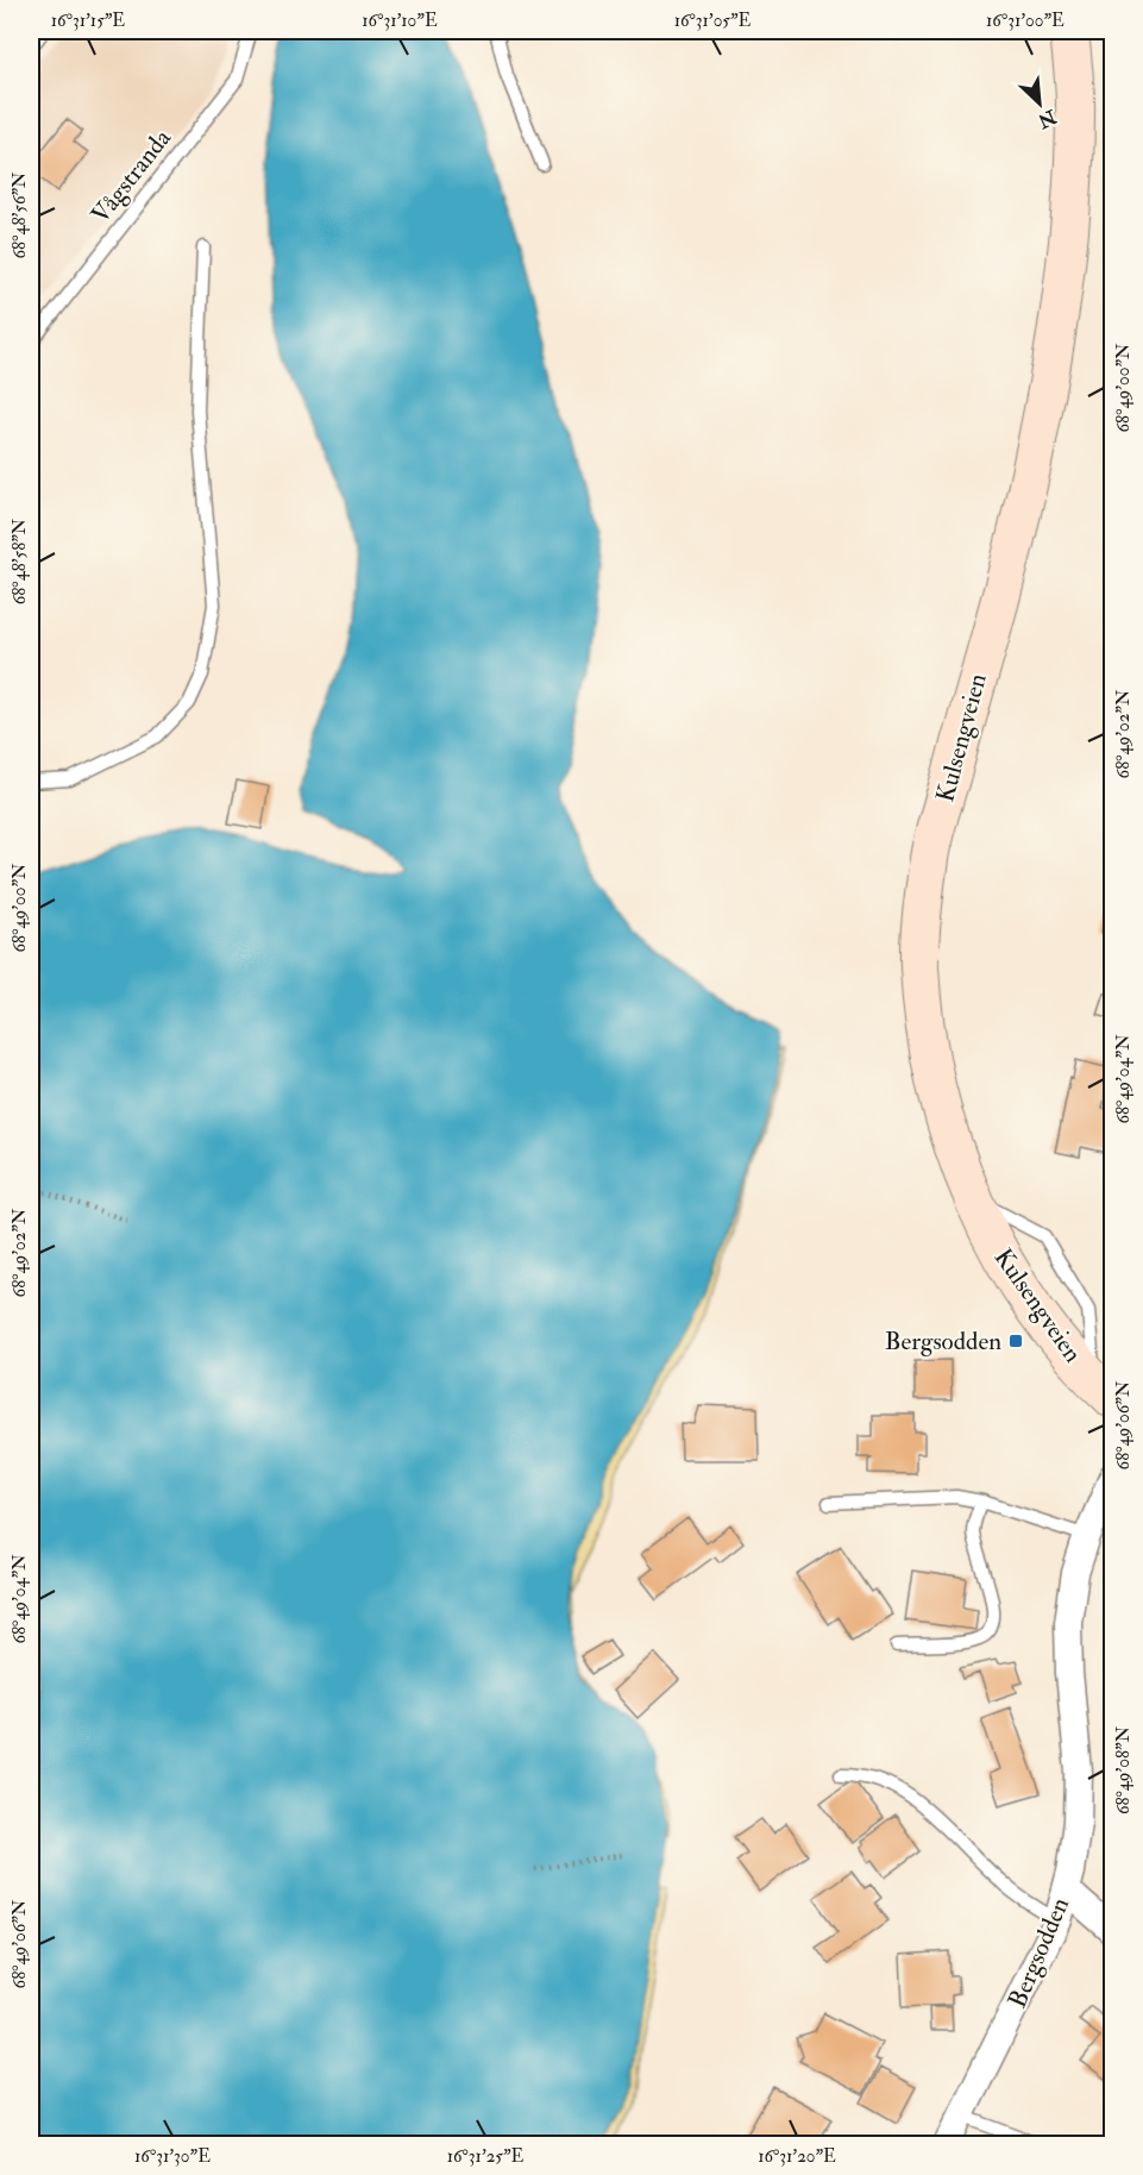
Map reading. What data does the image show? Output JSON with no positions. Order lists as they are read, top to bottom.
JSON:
{
  "streets": {
    "main road": ["Kulsengveien"],
    "street": ["Bergsodden"],
    "lane": ["Vågstranda"]
  },
  "places": {
    "transit": ["Bergsodden"]
  },
  "north": "bottom right",
  "coordinates": [
    "16°31'15\"E",
    "16°31'10\"E",
    "16°31'05\"E",
    "16°31'00\"E",
    "68°48'56\"N",
    "68°49'00\"N",
    "68°48'58\"N",
    "68°49'02\"N",
    "68°49'04\"N",
    "68°49'06\"N",
    "68°49'08\"N",
    "16°31'30\"E",
    "16°31'25\"E",
    "16°31'20\"E"
  ]
}
